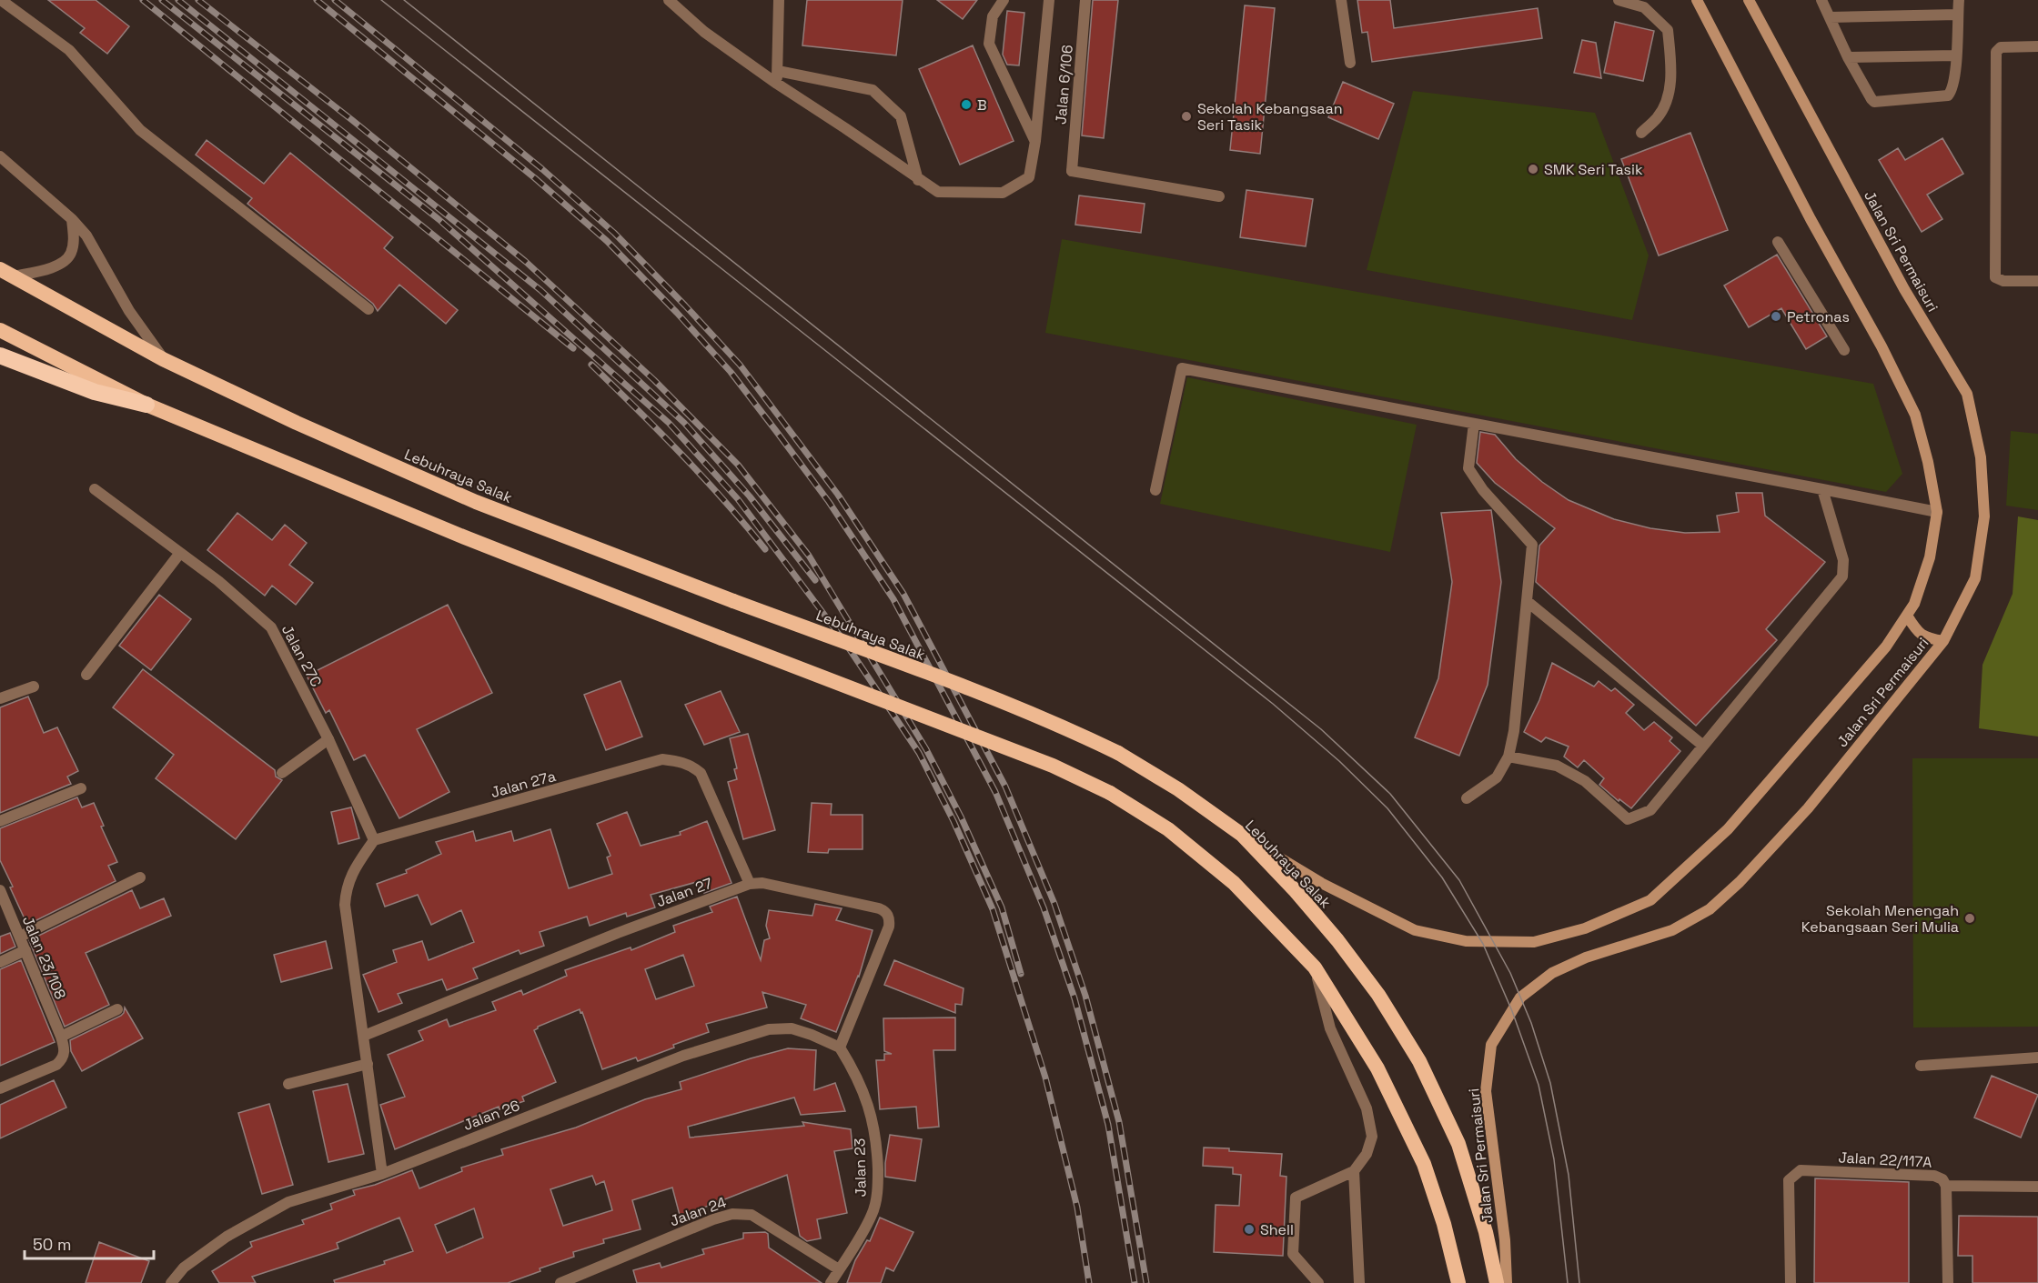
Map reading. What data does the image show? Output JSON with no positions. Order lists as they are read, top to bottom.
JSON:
{
  "streets": {
    "highway": ["Lebuhraya Salak"],
    "main road": ["Jalan Sri Permaisuri"],
    "street": [
      "Jalan 6/106",
      "Jalan 27C",
      "Jalan 27a",
      "Jalan 27",
      "Jalan 23/108",
      "Jalan 26",
      "Jalan 22/117A",
      "Jalan 23",
      "Jalan 24"
    ]
  },
  "crossings": [
    ["Jalan Sri Permaisuri", "Lebuhraya Salak"],
    ["Jalan 27C", "Jalan 27a"],
    ["Jalan 27a", "Jalan 27"],
    ["Jalan 27", "Jalan 26"],
    ["Jalan 27", "Jalan 23"],
    ["Jalan 26", "Jalan 23"],
    ["Jalan 23", "Jalan 24"]
  ],
  "places": [
    "B",
    "Sekolah Kebangsaan Seri Tasik",
    "SMK Seri Tasik",
    "Petronas",
    "Sekolah Menengah Kebangsaan Seri Mulia",
    "Shell"
  ],
  "scale_bar": "50 m"
}
